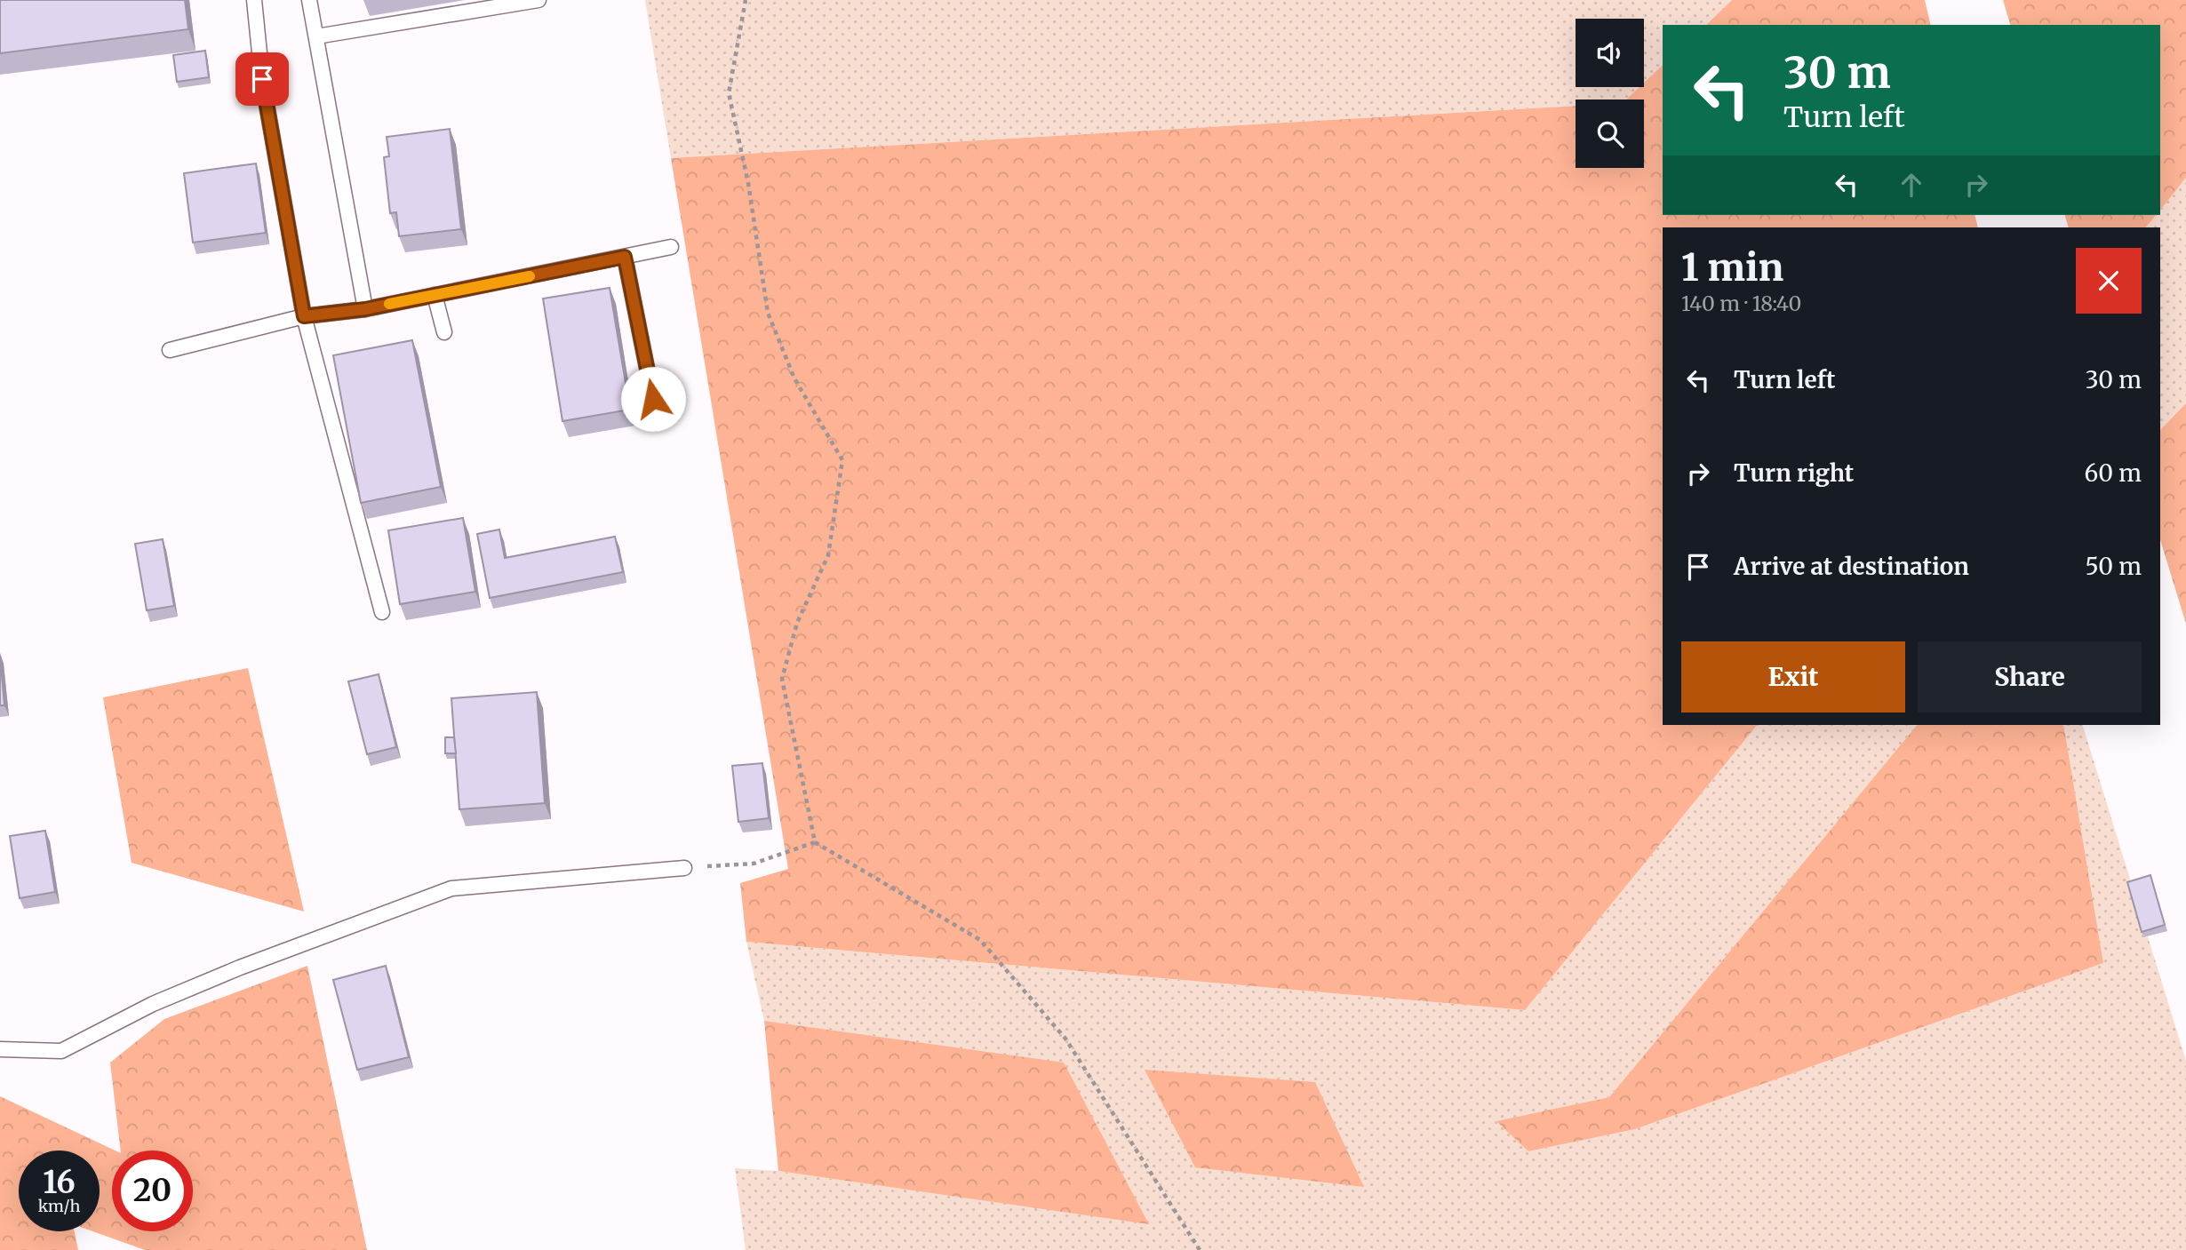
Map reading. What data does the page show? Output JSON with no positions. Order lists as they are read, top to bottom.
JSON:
{
  "page": {
    "turn": ["30 m", "Turn left"],
    "heading": ["1 min", "140 m · 18:40"],
    "list": [
      {
        "name": "Turn left",
        "value": "30 m"
      },
      {
        "name": "Turn right",
        "value": "60 m"
      },
      {
        "name": "Arrive at destination",
        "value": "50 m"
      }
    ],
    "buttons": ["Exit", "Share"],
    "speed": "16 km/h",
    "limit": "20"
  }
}
